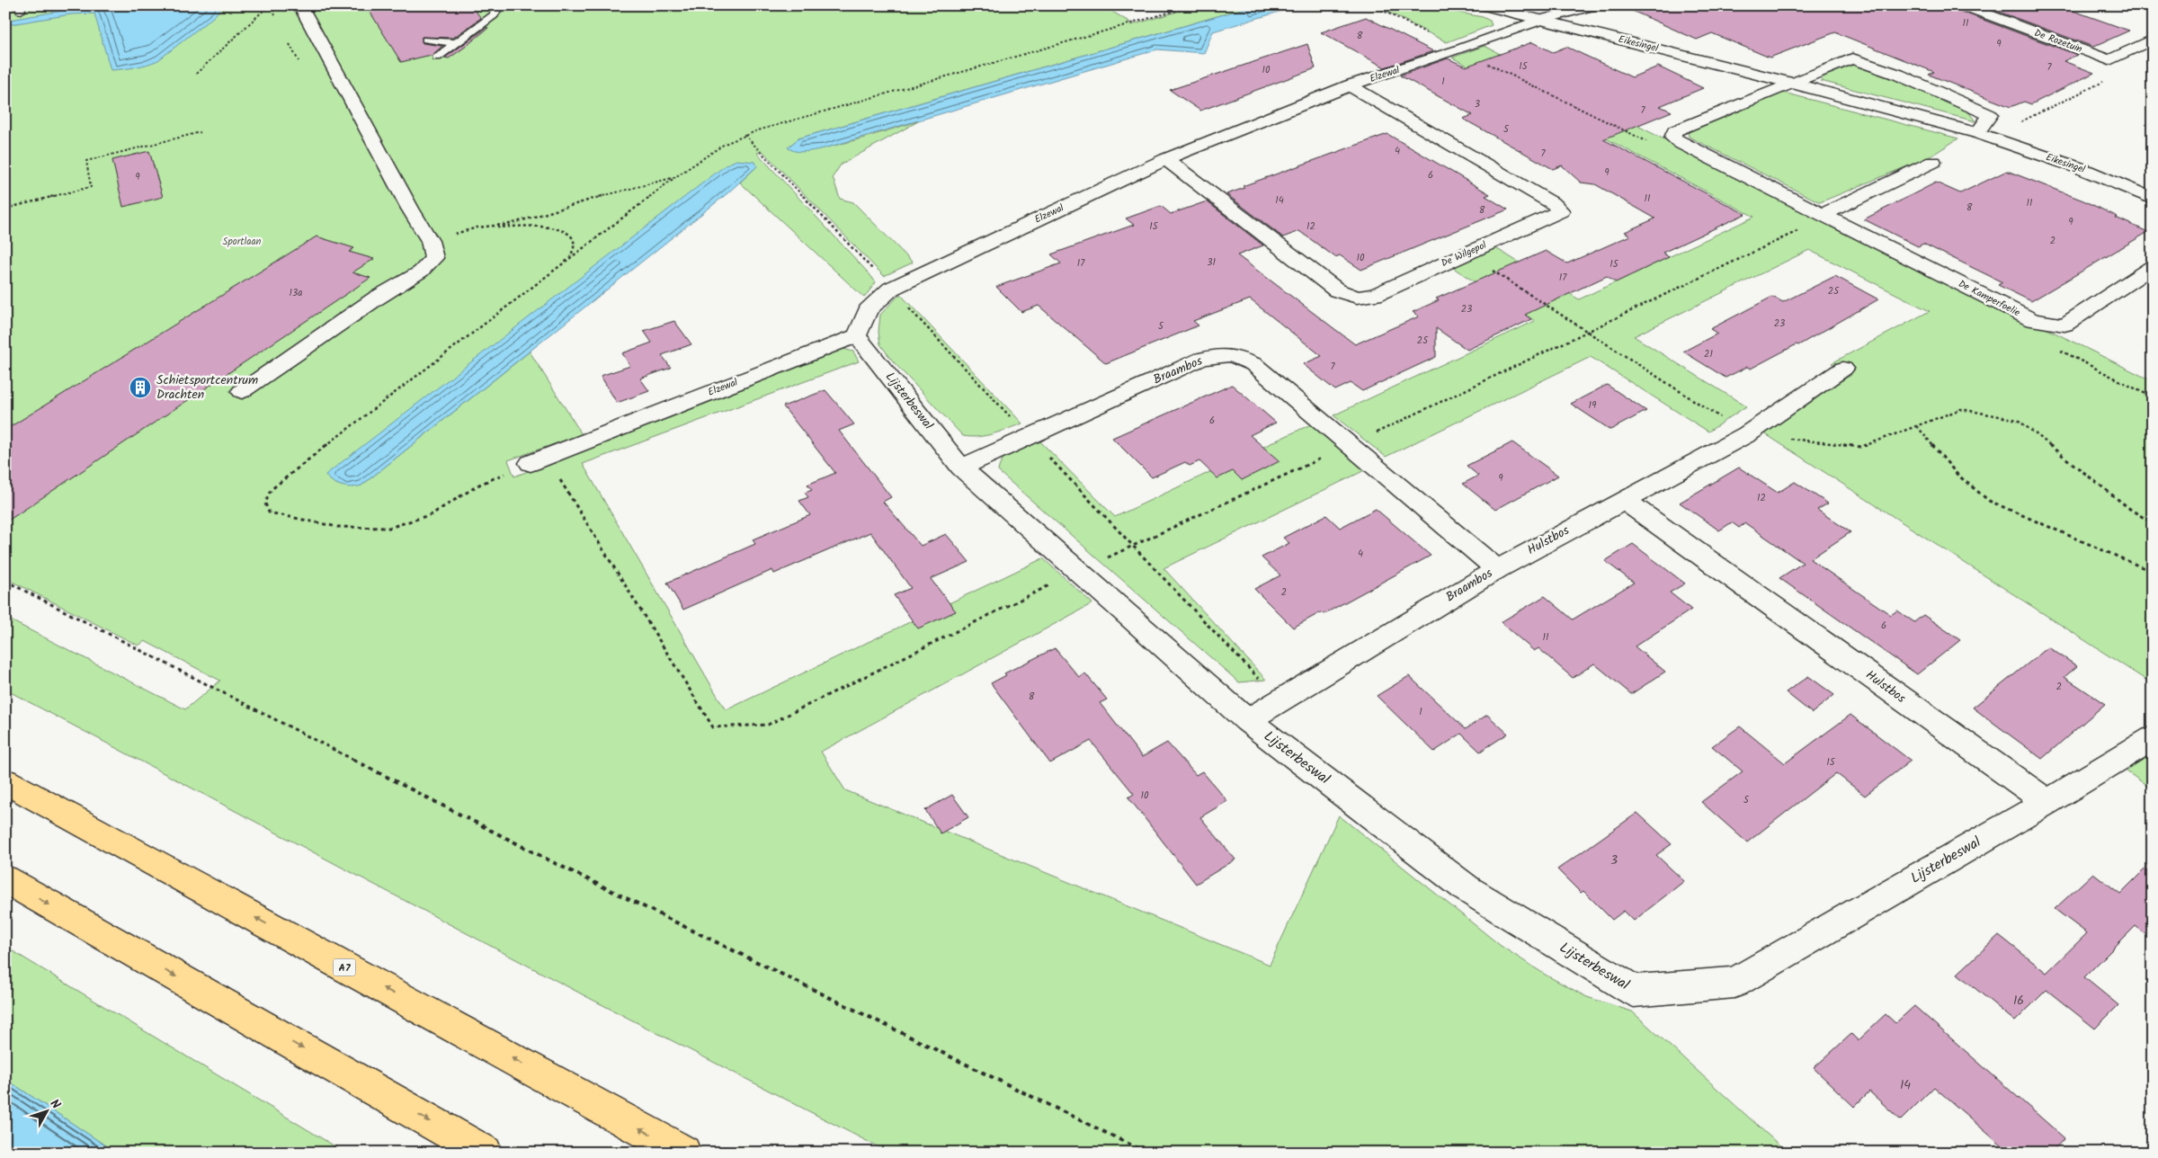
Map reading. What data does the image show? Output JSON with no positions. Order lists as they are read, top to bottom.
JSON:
{
  "streets": {
    "highway": ["A7"],
    "street": [
      "De Rozetuin",
      "Eikesingel",
      "Elzewal",
      "De Wilgepol",
      "De Kamperfoelie",
      "Braambos",
      "Lijsterbeswal",
      "Hulstbos"
    ]
  },
  "crossings": [
    ["Eikesingel", "Elzewal"],
    ["Eikesingel", "De Kamperfoelie"],
    ["Elzewal", "De Wilgepol"],
    ["Elzewal", "Lijsterbeswal"],
    ["Braambos", "Lijsterbeswal"],
    ["Braambos", "Hulstbos"],
    ["Lijsterbeswal", "Hulstbos"]
  ],
  "parks": ["Sportlaan"],
  "places": {
    "building": ["Schietsportcentrum Drachten"]
  },
  "house_numbers": [
    "11",
    "8",
    "9",
    "15",
    "7",
    "10",
    "1",
    "3",
    "7",
    "5",
    "4",
    "7",
    "9",
    "6",
    "9",
    "11",
    "14",
    "11",
    "8",
    "8",
    "9",
    "15",
    "12",
    "2",
    "10",
    "31",
    "17",
    "15",
    "17",
    "25",
    "13a",
    "23",
    "23",
    "5",
    "25",
    "21",
    "7",
    "19",
    "6",
    "9",
    "12",
    "4",
    "2",
    "6",
    "11",
    "2",
    "8",
    "1",
    "15",
    "10",
    "5",
    "3",
    "16",
    "14"
  ],
  "north": "top right"
}
